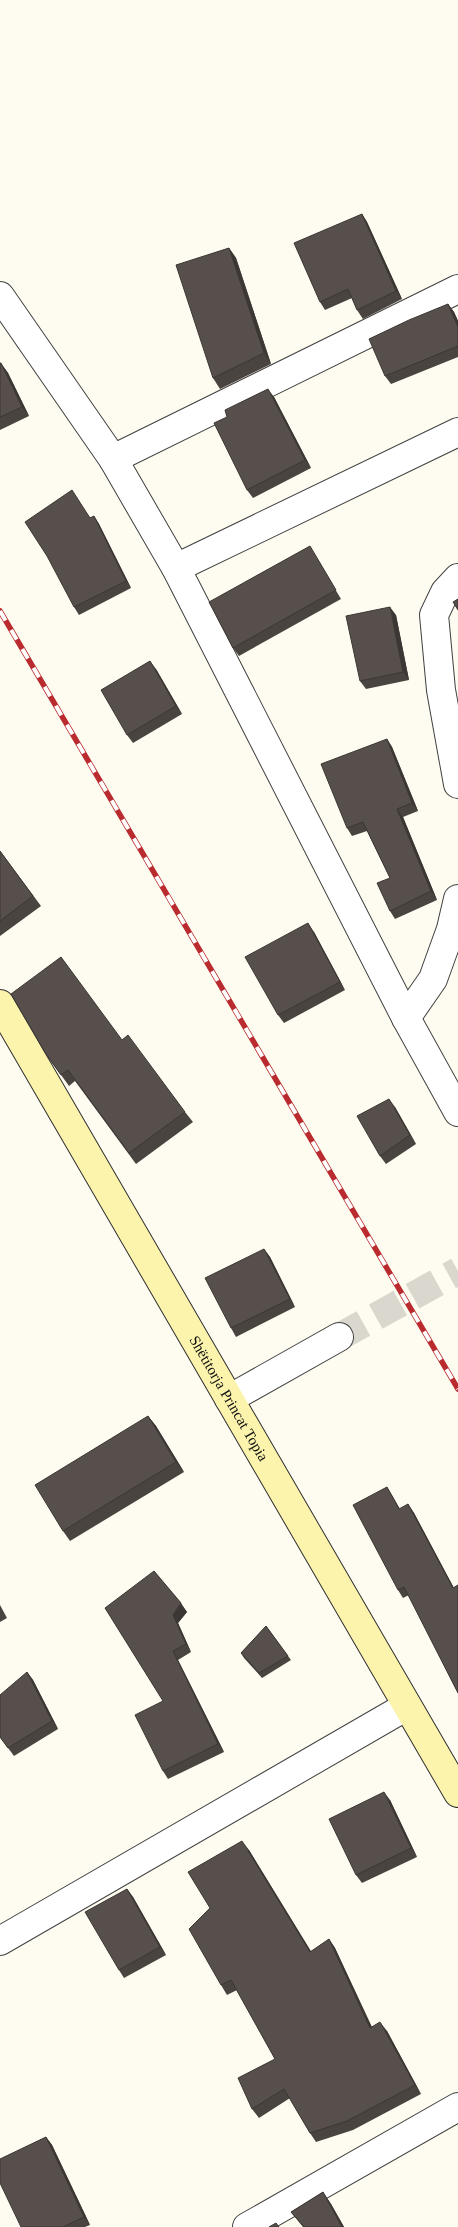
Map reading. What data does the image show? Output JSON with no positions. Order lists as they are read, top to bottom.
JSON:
{
  "streets": {
    "main road": ["Shëtitorja Princat Topia"]
  }
}
